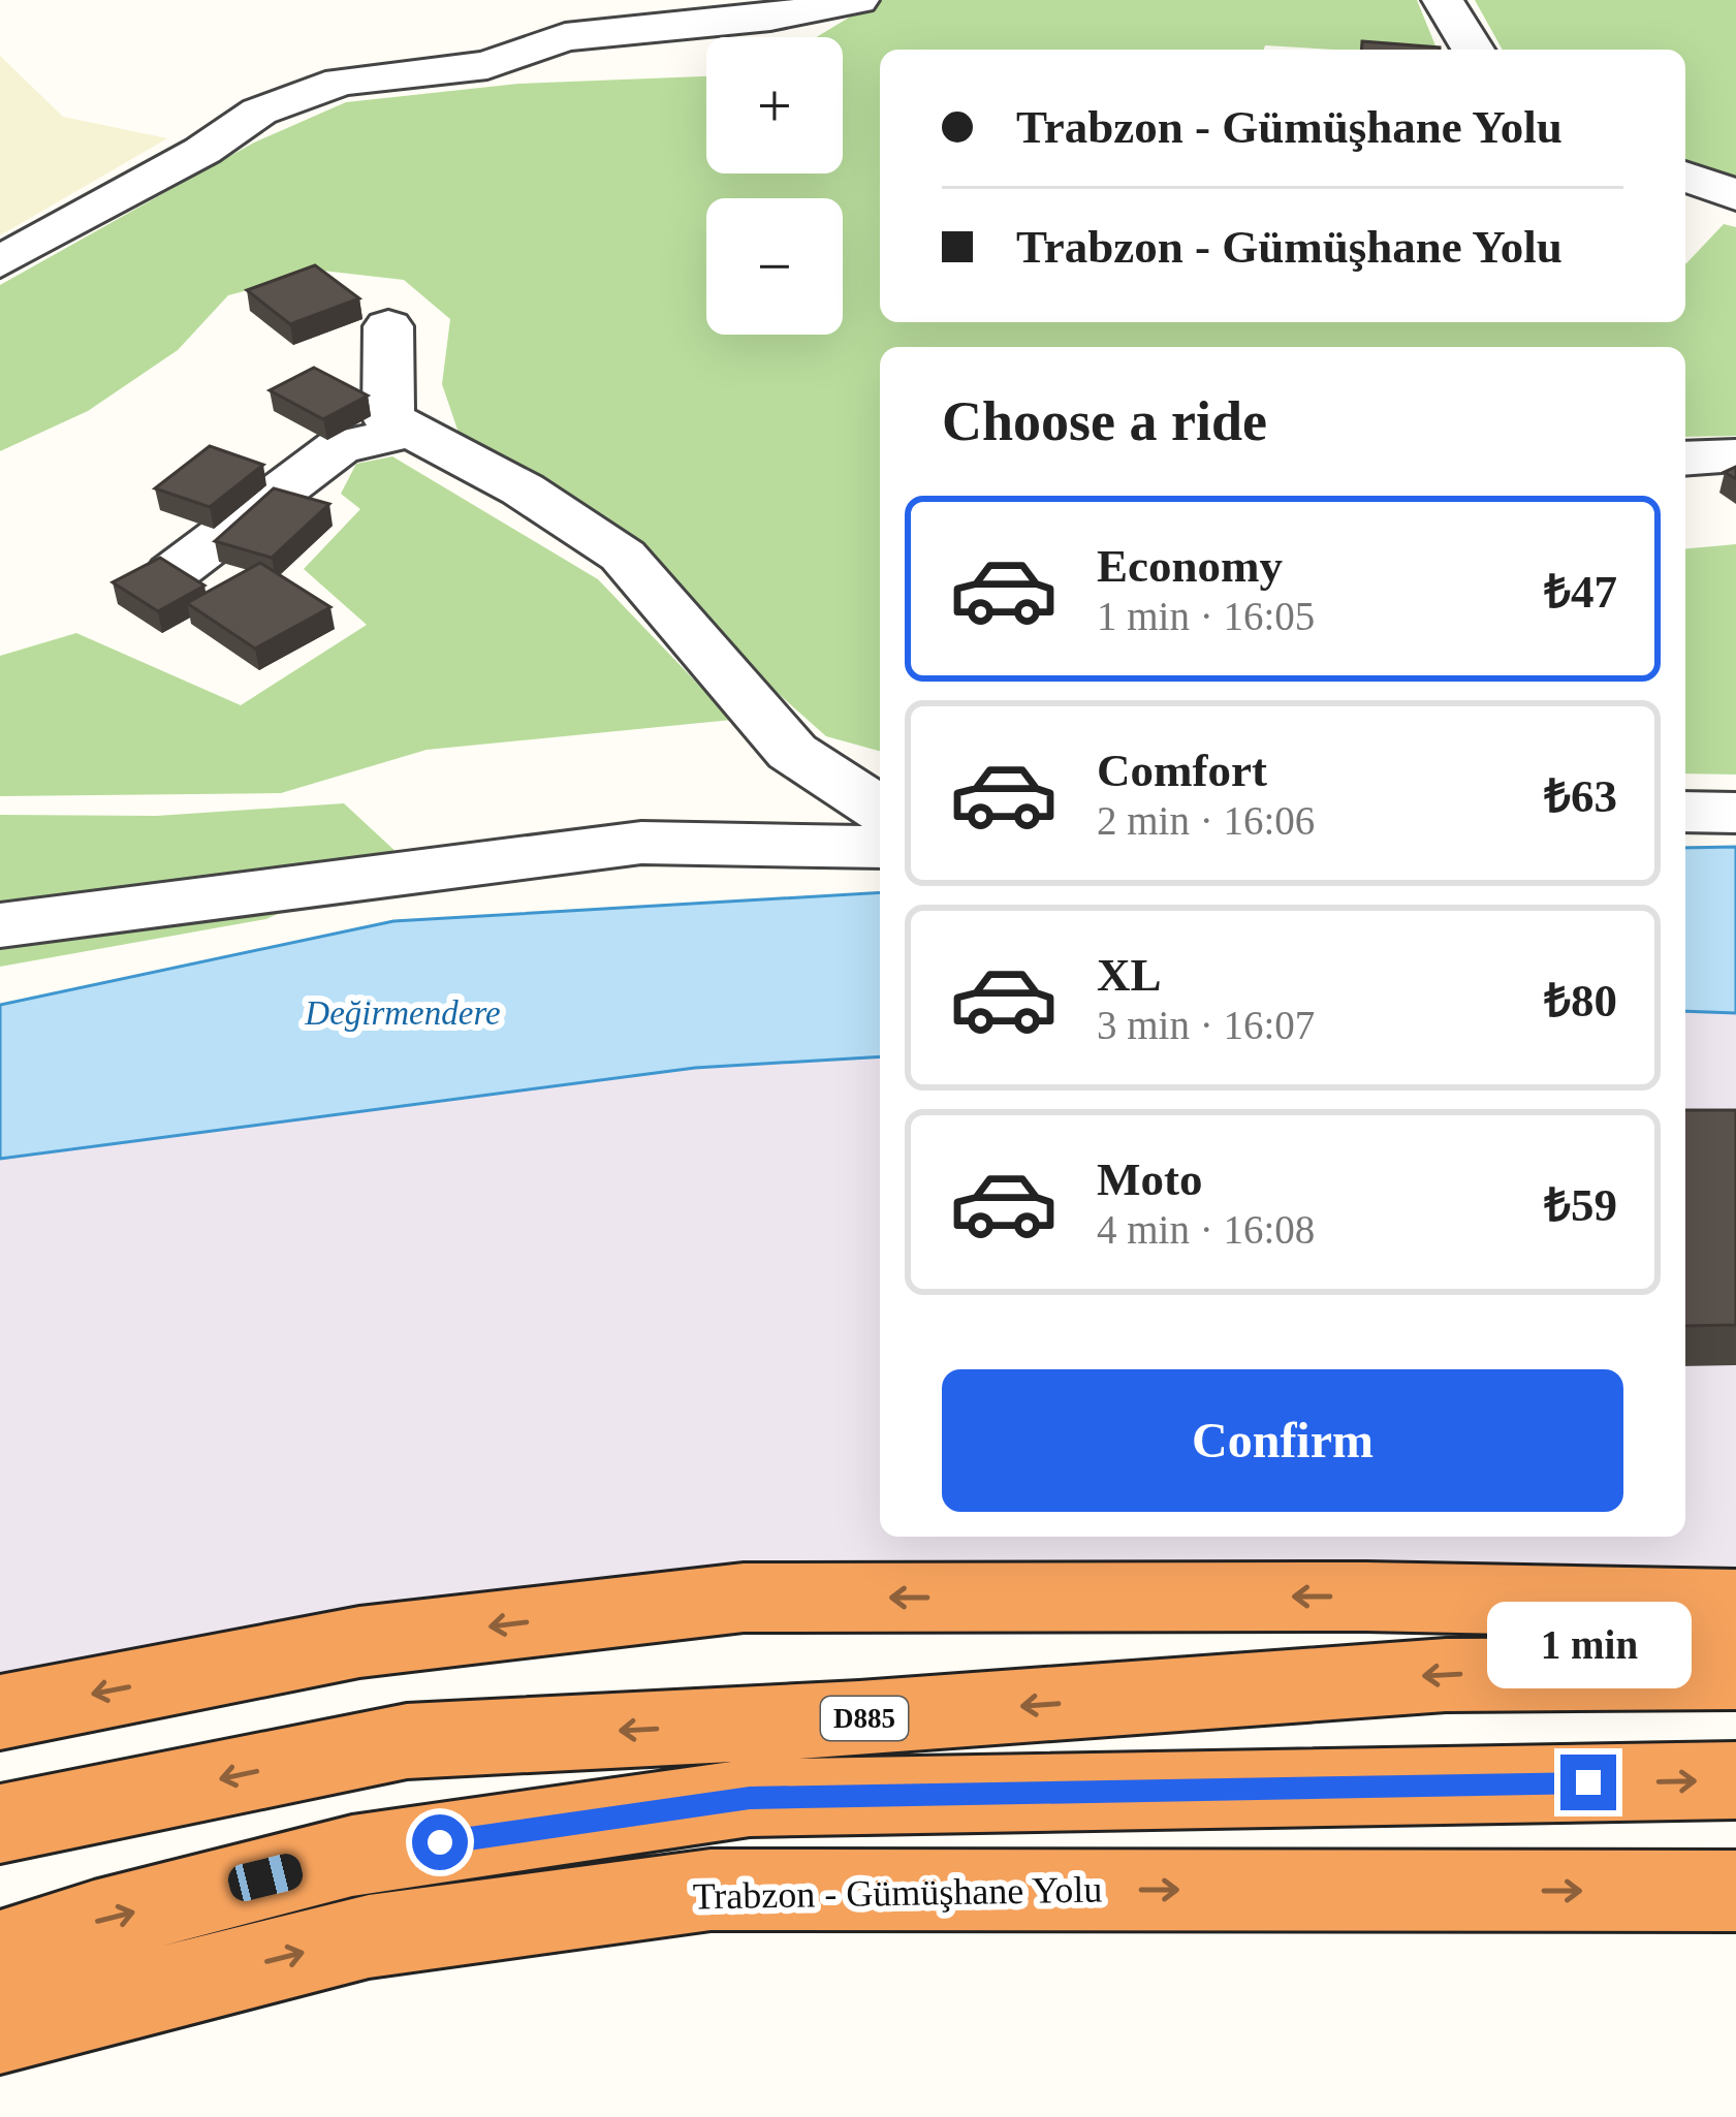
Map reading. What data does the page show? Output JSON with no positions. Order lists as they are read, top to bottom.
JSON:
{
  "streets": {
    "highway": ["D885", "Trabzon - Gümüşhane Yolu"]
  },
  "water": ["Değirmendere"],
  "page": {
    "map_buttons": ["+", "−"],
    "banner": ["Trabzon - Gümüşhane Yolu", "Trabzon - Gümüşhane Yolu"],
    "heading": "Choose a ride",
    "list": [
      {
        "name": "Economy",
        "note": "1 min · 16:05",
        "value": "₺47"
      },
      {
        "name": "Comfort",
        "note": "2 min · 16:06",
        "value": "₺63"
      },
      {
        "name": "XL",
        "note": "3 min · 16:07",
        "value": "₺80"
      },
      {
        "name": "Moto",
        "note": "4 min · 16:08",
        "value": "₺59"
      }
    ],
    "buttons": "Confirm",
    "bubble": "1 min"
  }
}
